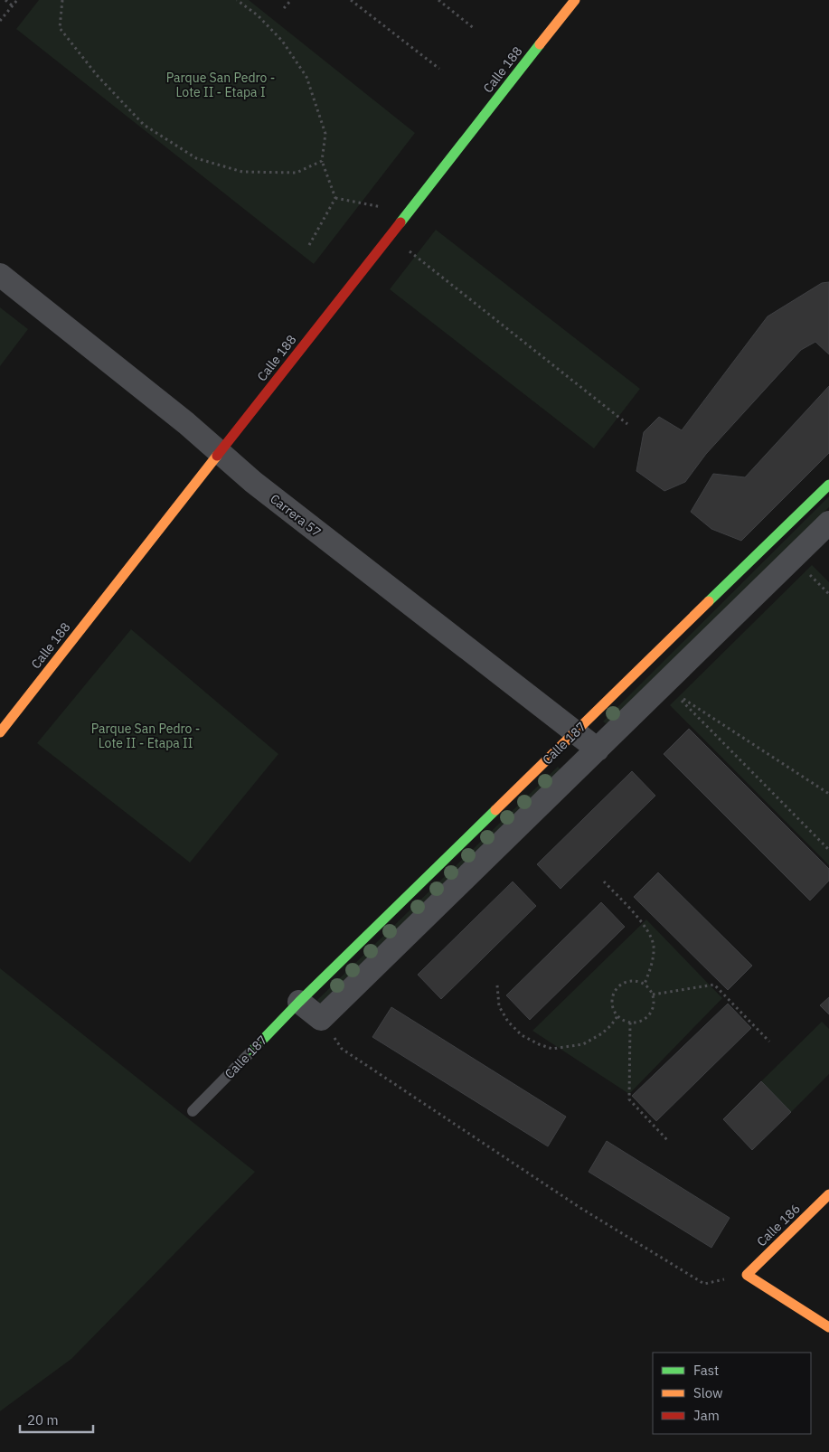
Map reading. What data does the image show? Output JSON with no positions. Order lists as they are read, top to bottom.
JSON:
{
  "streets": {
    "street": [
      "Calle 188",
      "Carrera 57",
      "Calle 187",
      "Calle 186"
    ]
  },
  "crossings": [
    ["Calle 188", "Carrera 57"],
    ["Carrera 57", "Calle 187"]
  ],
  "parks": ["Parque San Pedro - Lote II - Etapa I", "Parque San Pedro - Lote II - Etapa II"],
  "legend": ["Fast", "Slow", "Jam"],
  "scale_bar": "20 m"
}
